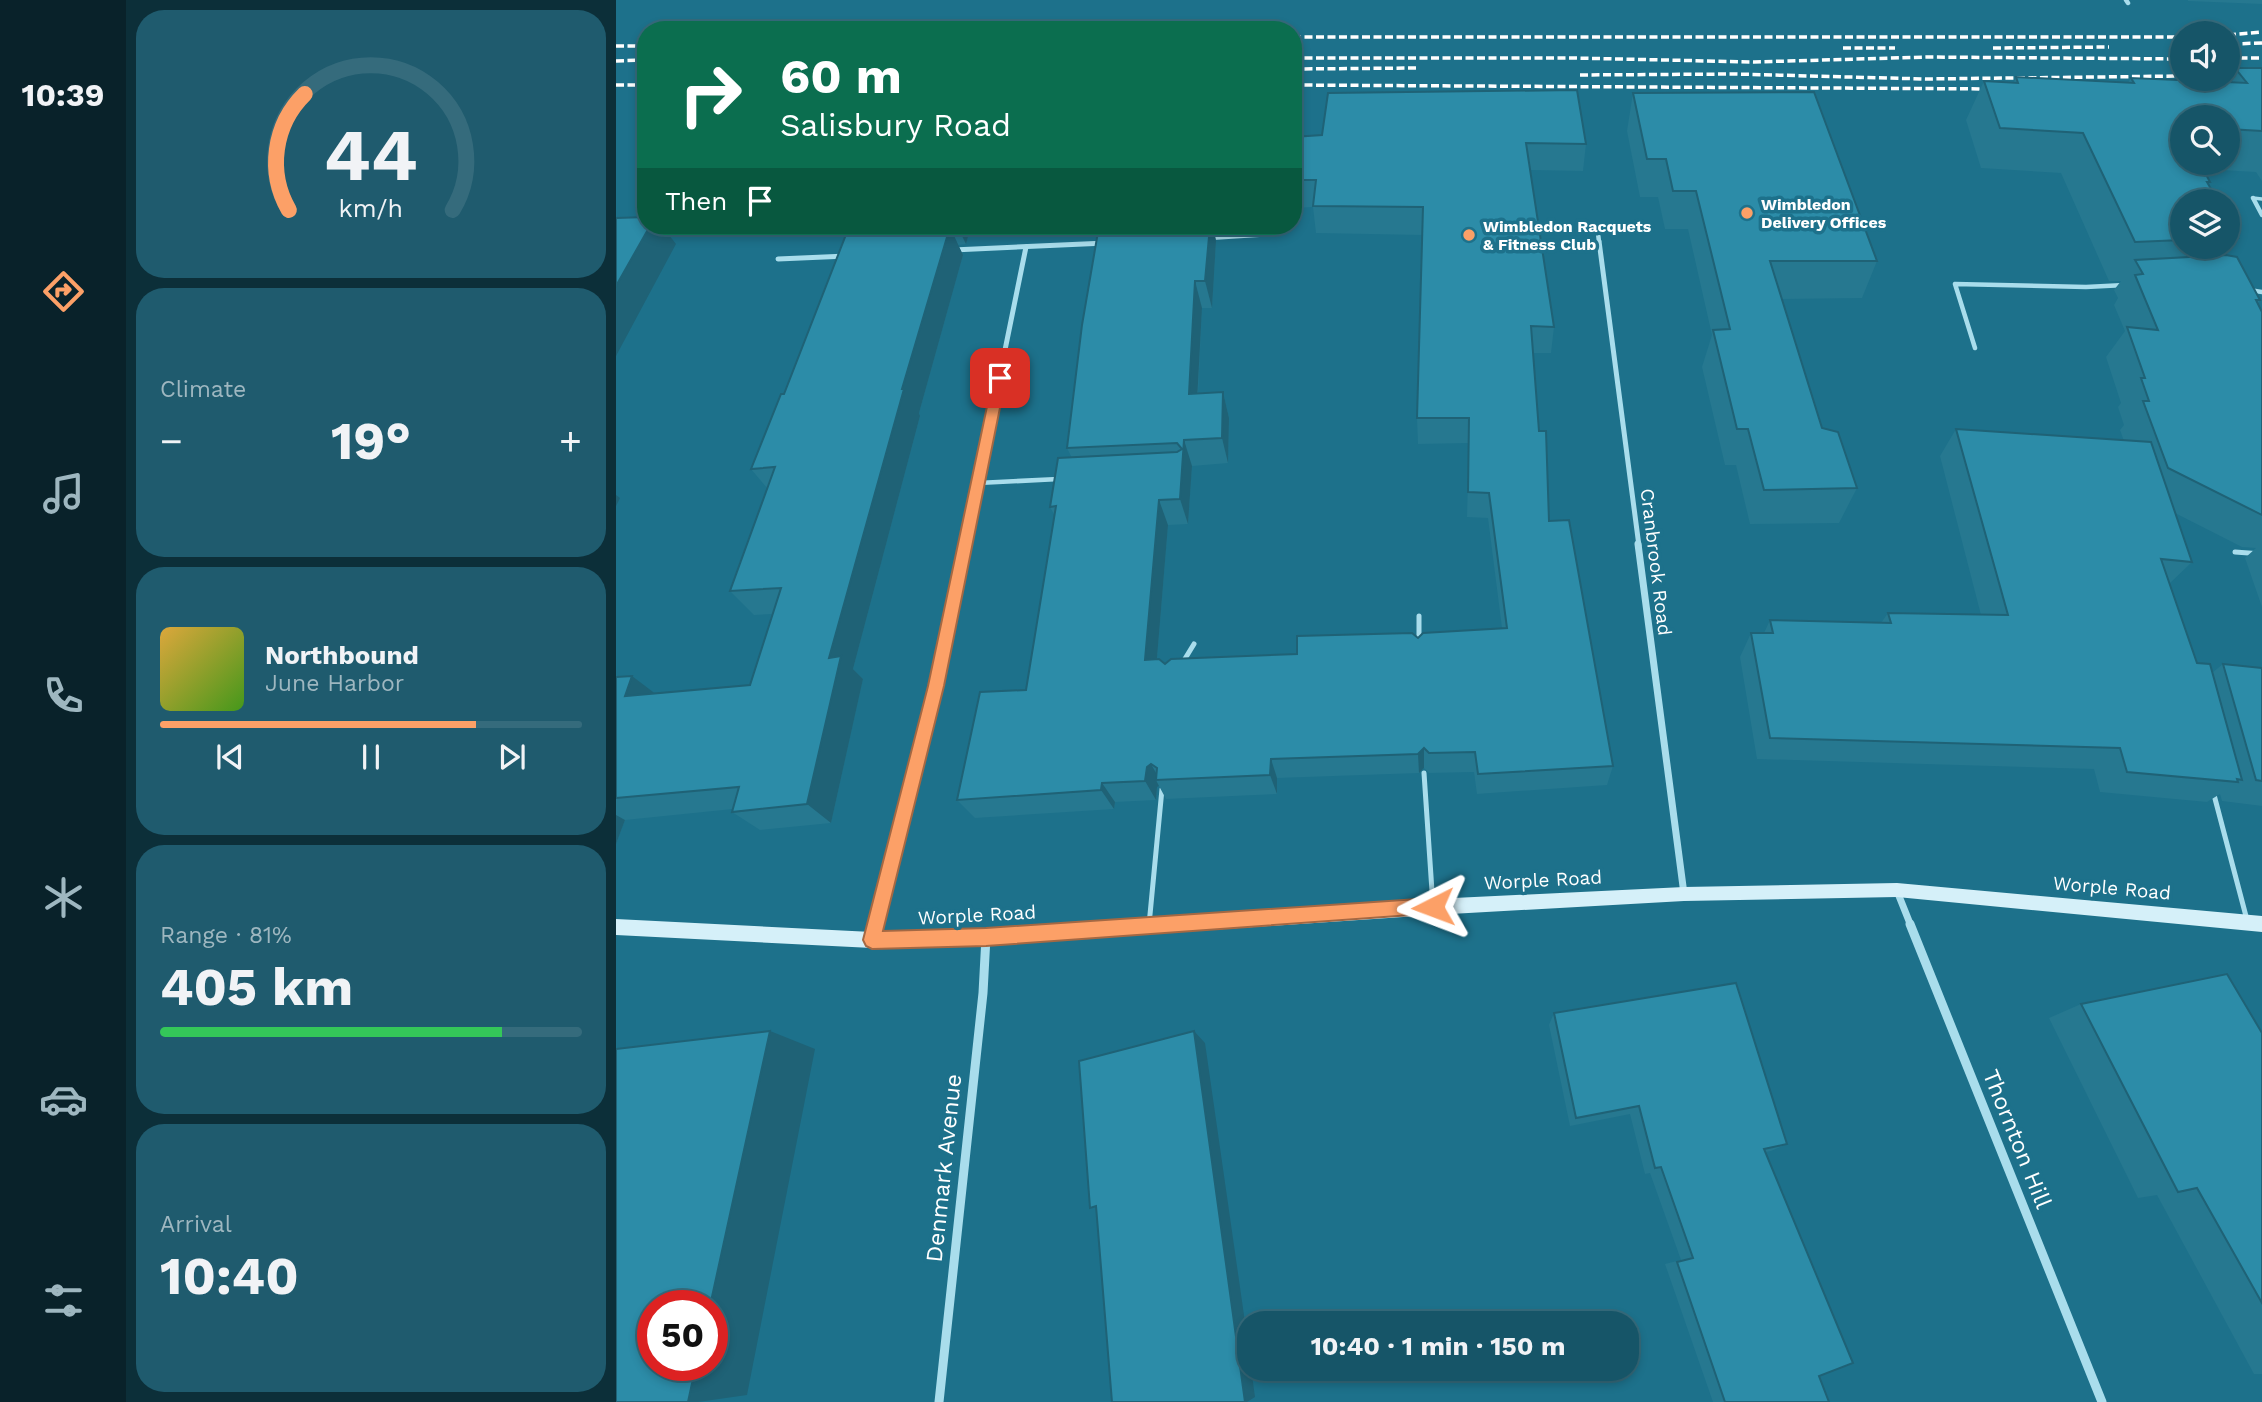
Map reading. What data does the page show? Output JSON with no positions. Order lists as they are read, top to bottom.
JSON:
{
  "streets": {
    "main road": ["Worple Road"],
    "street": ["Cranbrook Road", "Thornton Hill", "Denmark Avenue"]
  },
  "crossings": [
    ["Cranbrook Road", "Worple Road"],
    ["Worple Road", "Thornton Hill"],
    ["Worple Road", "Denmark Avenue"]
  ],
  "places": ["Wimbledon Delivery Offices", "Wimbledon Racquets & Fitness Club"],
  "page": {
    "tabs": "10:39",
    "turn": ["60 m", "Salisbury Road"],
    "then": "Then",
    "tile": [
      "Climate",
      ["Range · 81%", "405 km"],
      ["Arrival", "10:40"]
    ],
    "heat": ["−", "19°", "+"],
    "song": ["Northbound", "June Harbor"],
    "limit": "50",
    "trip": "10:40 · 1 min · 150 m",
    "gauge": ["44", "km/h"]
  }
}
